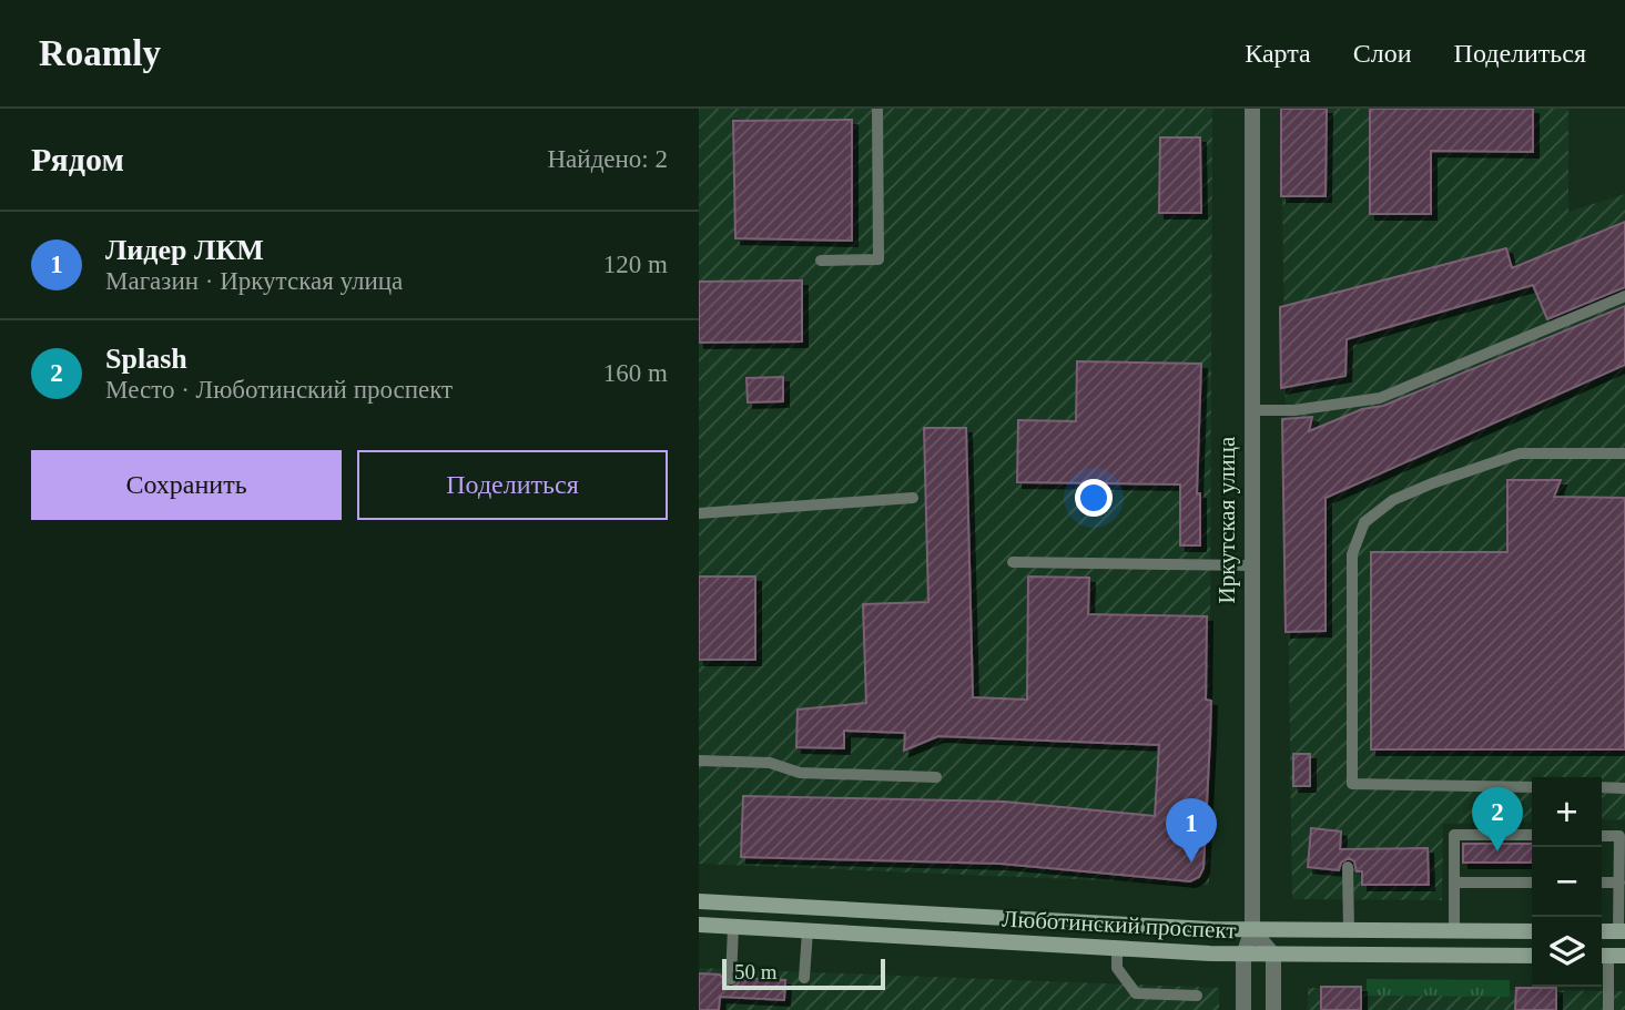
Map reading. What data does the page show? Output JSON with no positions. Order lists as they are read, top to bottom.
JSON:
{
  "streets": {
    "street": ["Иркутская улица", "Люботинский проспект"]
  },
  "crossings": [
    ["Иркутская улица", "Люботинский проспект"]
  ],
  "scale_bar": "50 m",
  "page": {
    "header": "Roamly",
    "nav": ["Карта", "Слои", "Поделиться"],
    "heading": ["Рядом", "Найдено: 2"],
    "list": [
      {
        "mark": "1",
        "name": "Лидер ЛКМ",
        "note": "Магазин · Иркутская улица",
        "value": "120 m"
      },
      {
        "mark": "2",
        "name": "Splash",
        "note": "Место · Люботинский проспект",
        "value": "160 m"
      }
    ],
    "buttons": ["Сохранить", "Поделиться"],
    "map_buttons": ["+", "−"],
    "pins": ["2", "1"],
    "scale": "50 m"
  }
}
